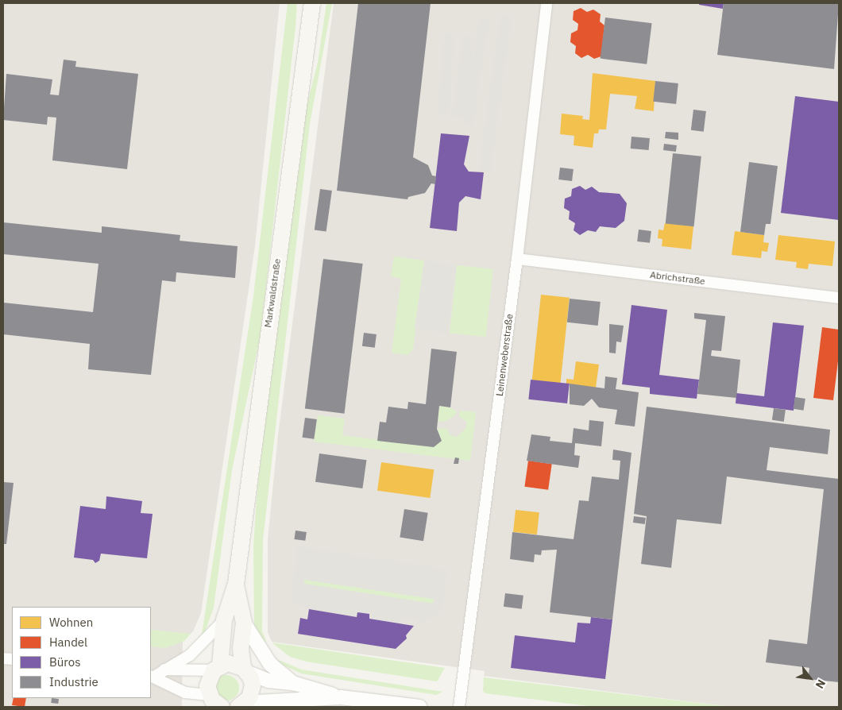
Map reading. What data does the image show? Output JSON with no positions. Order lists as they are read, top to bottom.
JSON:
{
  "streets": {
    "main road": ["Markwaldstraße"],
    "street": ["Abrichstraße", "Leinenweberstraße"]
  },
  "crossings": [
    ["Abrichstraße", "Leinenweberstraße"]
  ],
  "legend": [
    "Wohnen",
    "Handel",
    "Büros",
    "Industrie"
  ],
  "north": "bottom right"
}
